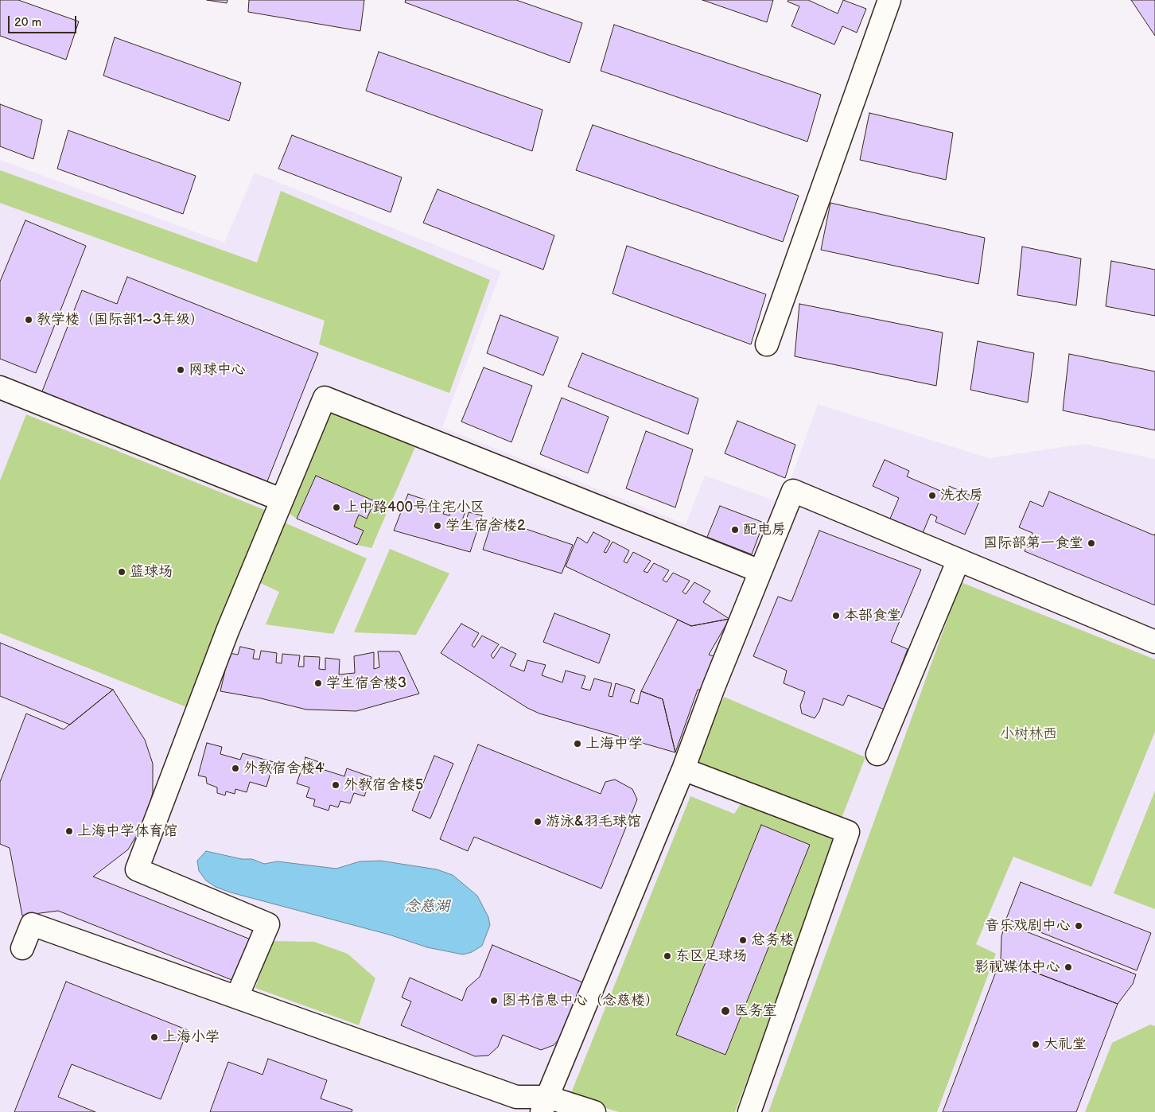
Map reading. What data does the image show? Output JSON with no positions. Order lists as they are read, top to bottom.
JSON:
{
  "water": ["念慈湖"],
  "parks": ["小树林西"],
  "places": [
    "教学楼（国际部1~3年级）",
    "网球中心",
    "洗衣房",
    "上中路400号住宅小区",
    "学生宿舍楼2",
    "配电房",
    "国际部第一食堂",
    "篮球场",
    "本部食堂",
    "学生宿舍楼3",
    "上海中学",
    "外教宿舍楼4",
    "外教宿舍楼5",
    "游泳&羽毛球馆",
    "上海中学体育馆",
    "音乐戏剧中心",
    "总务楼",
    "东区足球场",
    "影视媒体中心",
    "图书信息中心（念慈楼）",
    "医务室",
    "上海小学",
    "大礼堂"
  ],
  "scale_bar": "20 m"
}
